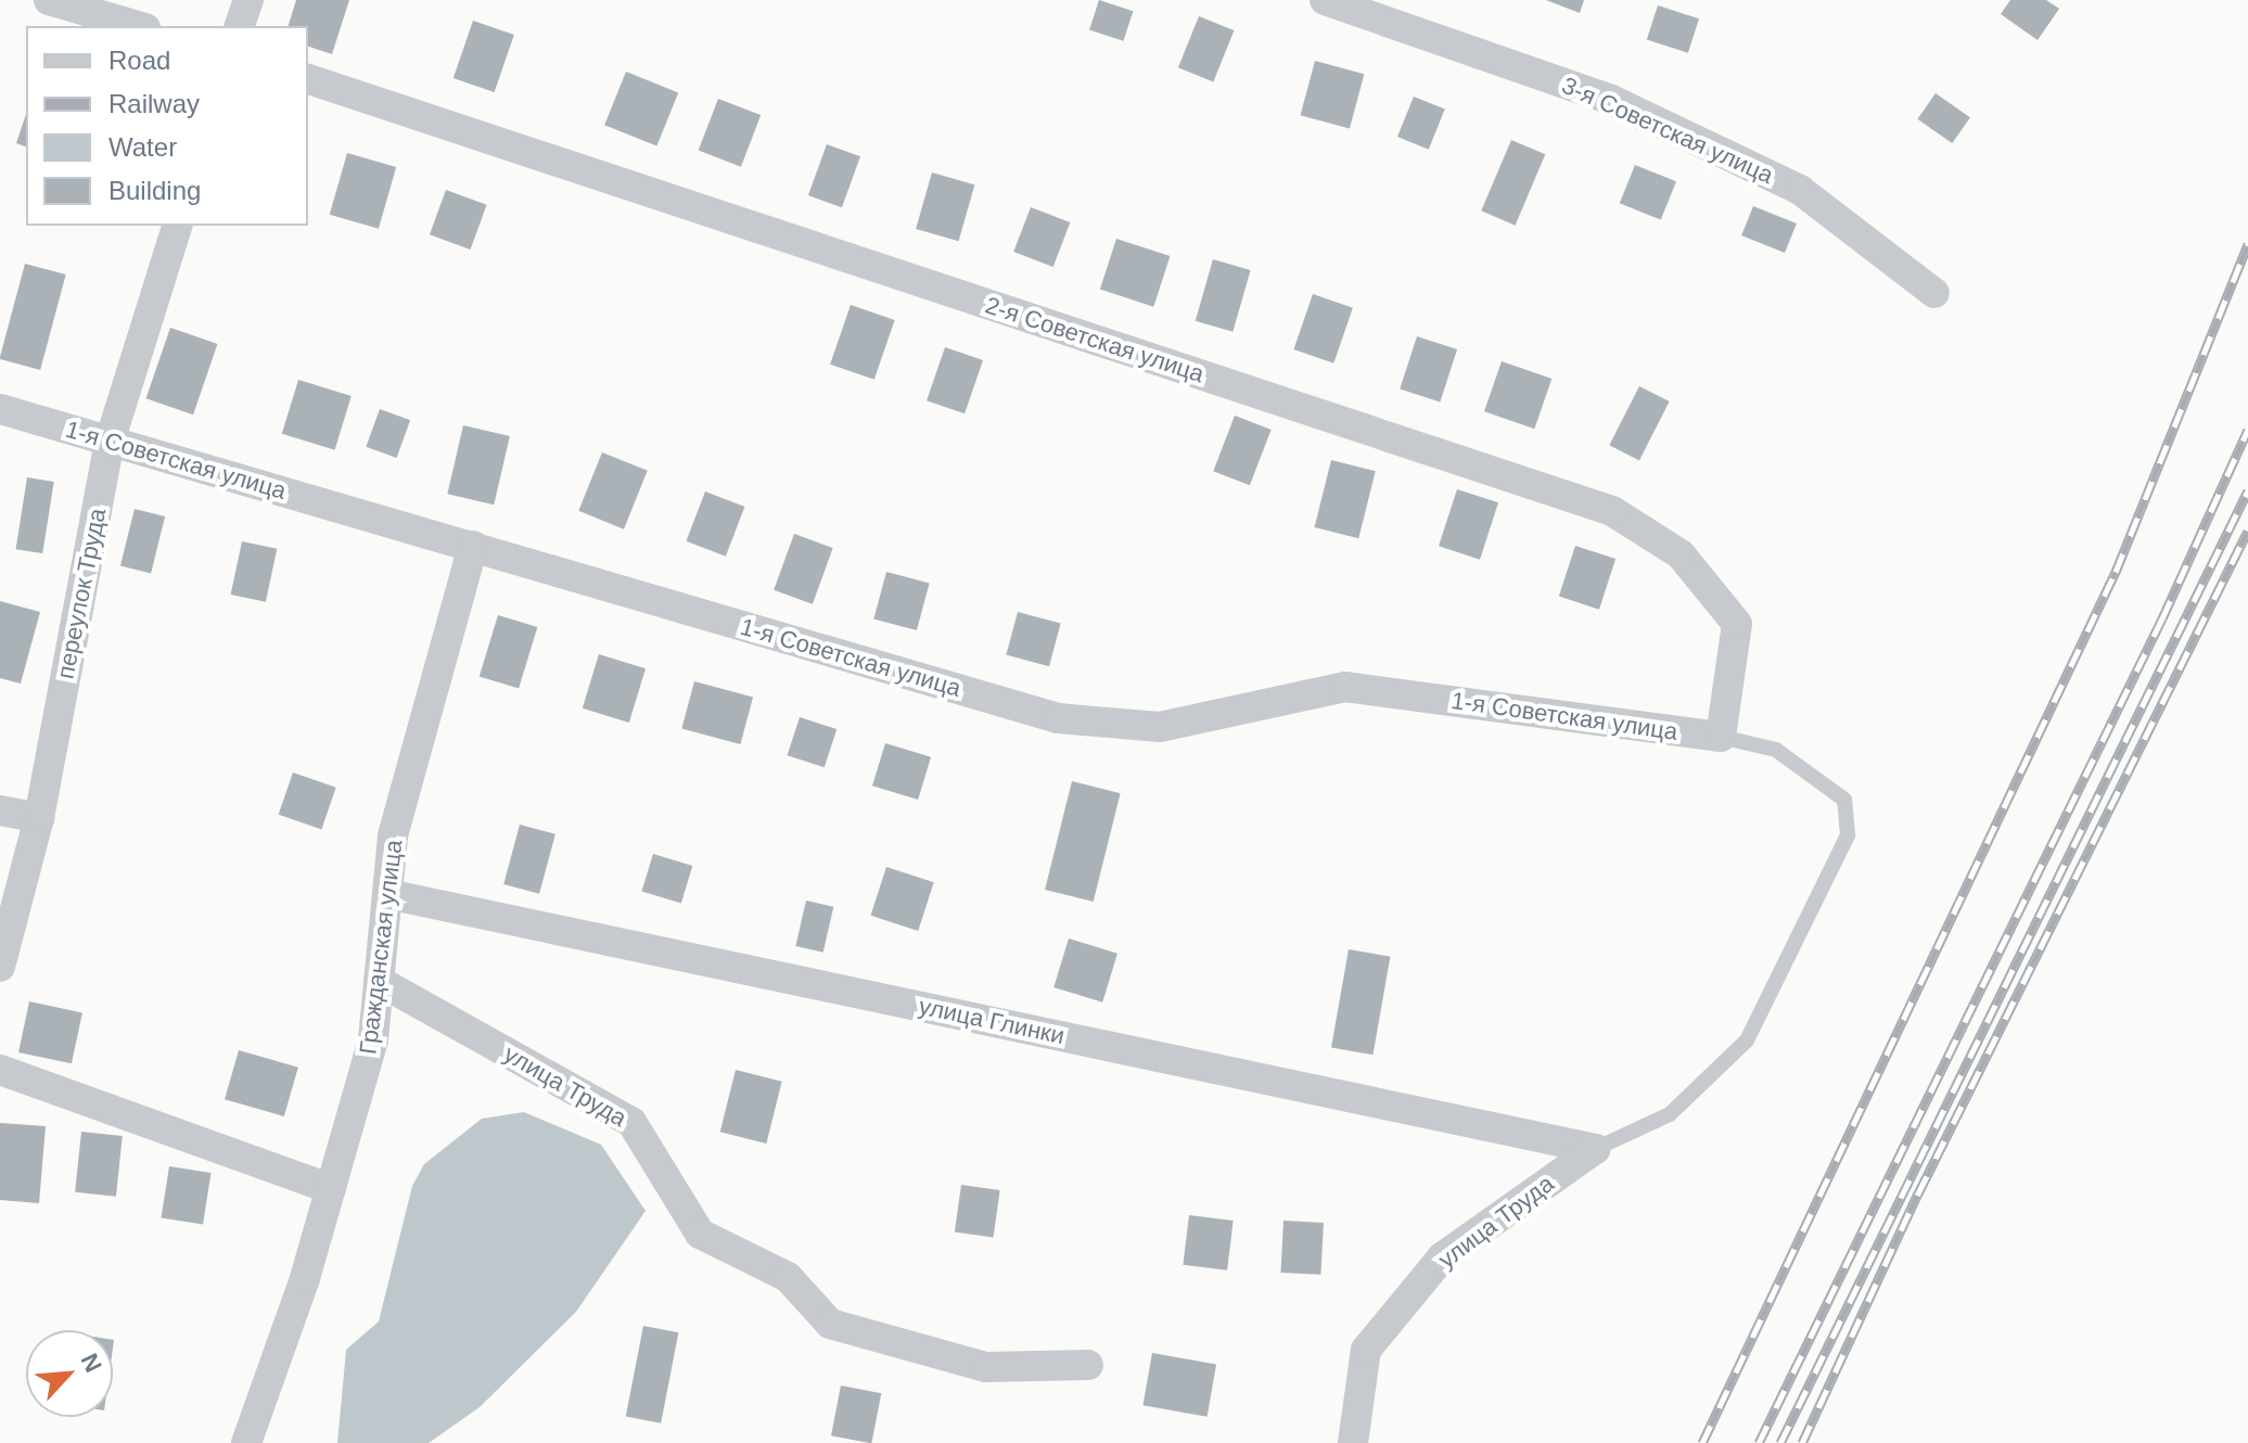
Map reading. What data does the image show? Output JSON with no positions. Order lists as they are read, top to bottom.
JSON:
{
  "streets": {
    "street": [
      "3-я Советская улица",
      "2-я Советская улица",
      "1-я Советская улица",
      "переулок Труда",
      "Гражданская улица",
      "улица Глинки",
      "улица Труда"
    ]
  },
  "crossings": [
    ["2-я Советская улица", "1-я Советская улица"],
    ["1-я Советская улица", "переулок Труда"],
    ["1-я Советская улица", "Гражданская улица"],
    ["Гражданская улица", "улица Глинки"],
    ["Гражданская улица", "улица Труда"],
    ["улица Глинки", "улица Труда"]
  ],
  "legend": [
    "Road",
    "Railway",
    "Water",
    "Building"
  ],
  "north": "top right"
}
